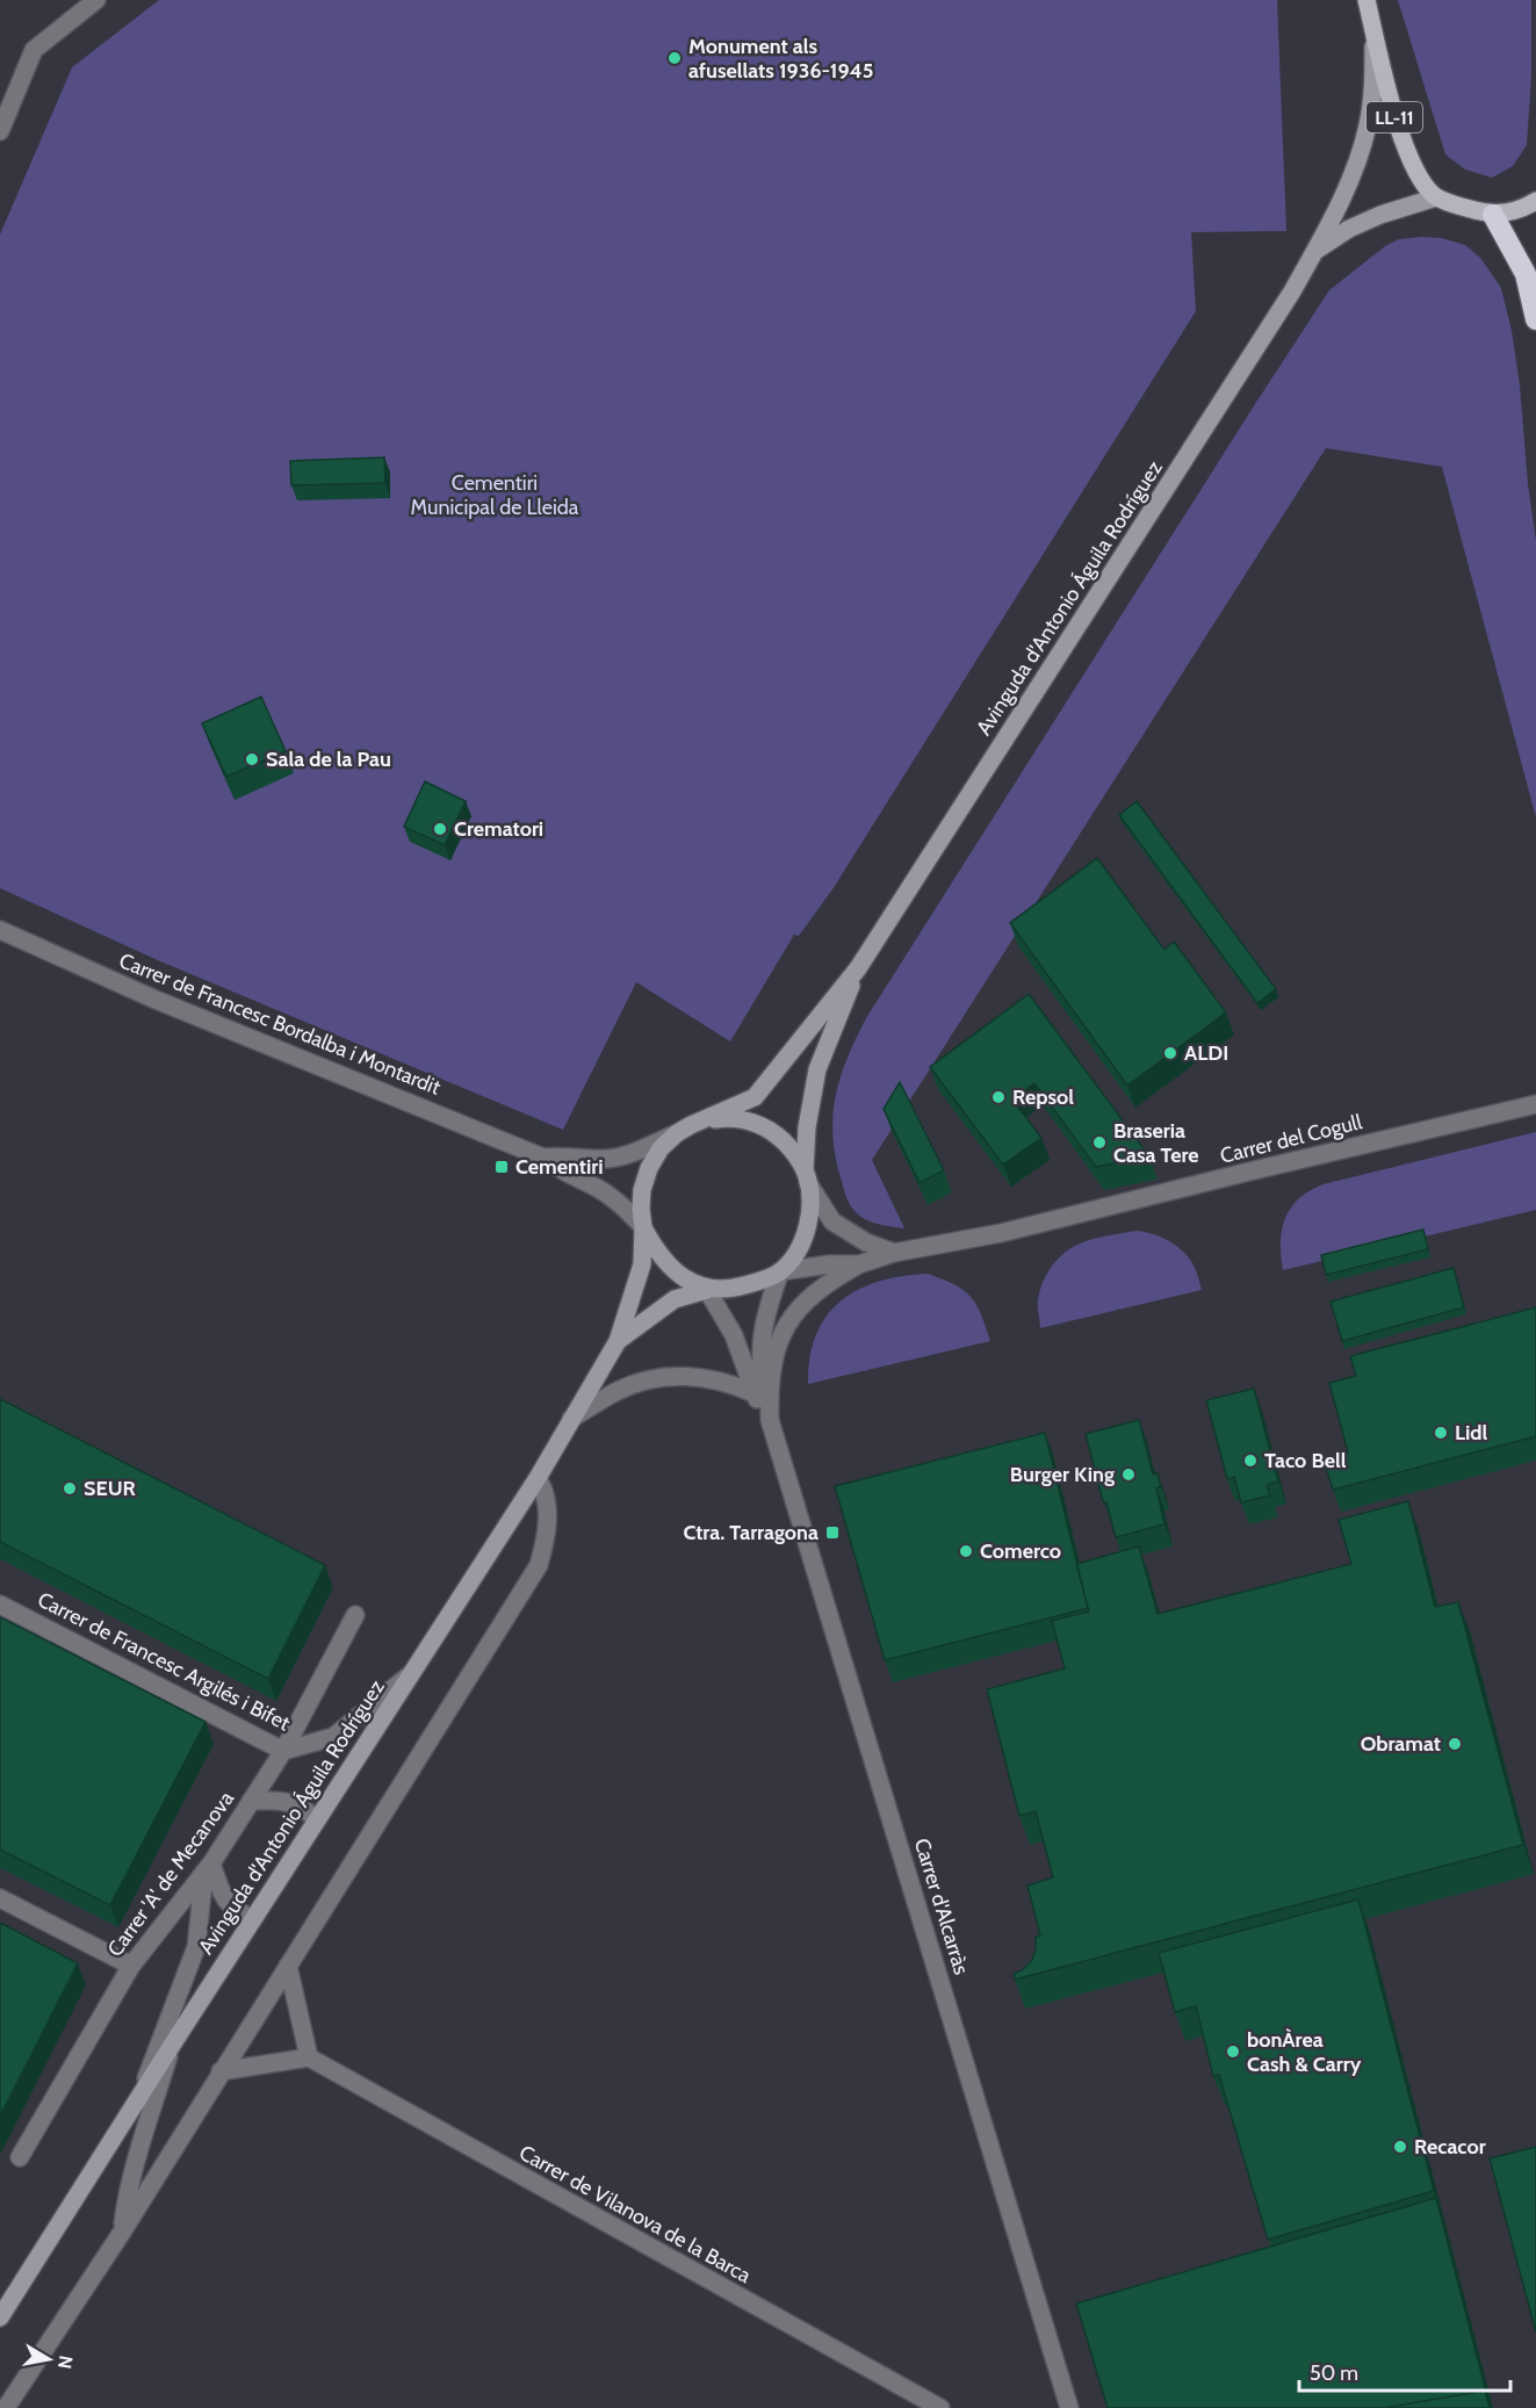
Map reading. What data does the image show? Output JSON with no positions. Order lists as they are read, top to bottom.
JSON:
{
  "streets": {
    "main road": ["LL-11"],
    "street": [
      "Avinguda d'Antonio Águila Rodríguez",
      "Carrer de Francesc Bordalba i Montardit",
      "Carrer del Cogull",
      "Carrer de Francesc Argilés i Bifet",
      "Carrer 'A' de Mecanova",
      "Carrer d'Alcarràs",
      "Carrer de Vilanova de la Barca"
    ]
  },
  "crossings": [
    ["LL-11", "Avinguda d'Antonio Águila Rodríguez"],
    ["Avinguda d'Antonio Águila Rodríguez", "Carrer de Francesc Bordalba i Montardit"],
    ["Avinguda d'Antonio Águila Rodríguez", "Carrer del Cogull"],
    ["Avinguda d'Antonio Águila Rodríguez", "Carrer de Francesc Argilés i Bifet"],
    ["Avinguda d'Antonio Águila Rodríguez", "Carrer d'Alcarràs"],
    ["Carrer de Francesc Bordalba i Montardit", "Carrer del Cogull"],
    ["Carrer de Francesc Bordalba i Montardit", "Carrer d'Alcarràs"],
    ["Carrer del Cogull", "Carrer d'Alcarràs"],
    ["Carrer de Francesc Argilés i Bifet", "Carrer 'A' de Mecanova"]
  ],
  "parks": ["Cementiri Municipal de Lleida"],
  "places": {
    "other": [
      "Monument als afusellats 1936-1945",
      "Sala de la Pau",
      "Crematori",
      "ALDI",
      "Repsol",
      "Braseria Casa Tere",
      "Lidl",
      "Taco Bell",
      "Burger King",
      "SEUR",
      "Comerco",
      "Obramat",
      "bonÀrea Cash & Carry",
      "Recacor"
    ],
    "transit": ["Cementiri", "Ctra. Tarragona"]
  },
  "scale_bar": "50 m",
  "north": "right"
}
